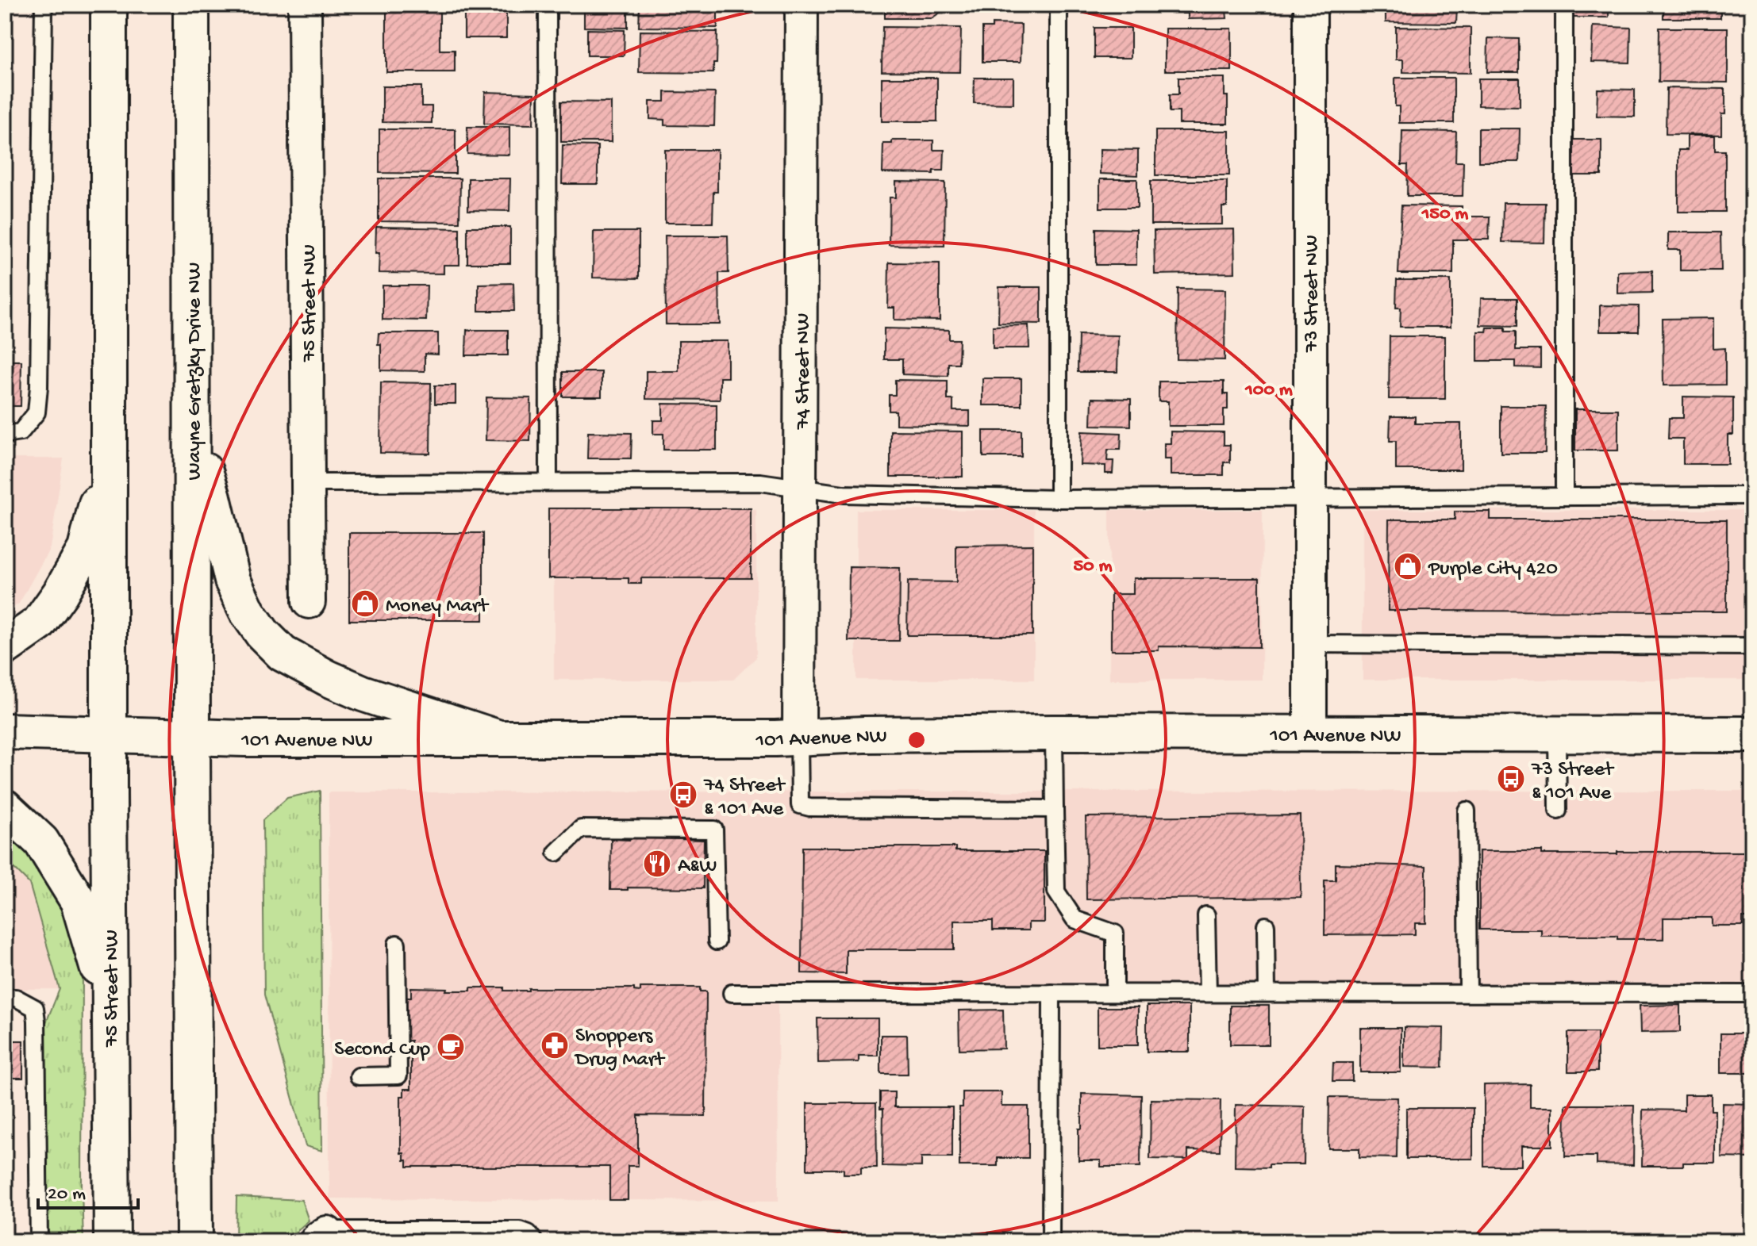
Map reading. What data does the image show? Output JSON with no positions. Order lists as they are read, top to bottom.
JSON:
{
  "streets": {
    "main road": ["75 Street NW", "Wayne Gretzky Drive NW", "101 Avenue NW"],
    "street": ["73 Street NW", "74 Street NW"]
  },
  "crossings": [
    ["73 Street NW", "101 Avenue NW"],
    ["75 Street NW", "101 Avenue NW"],
    ["Wayne Gretzky Drive NW", "101 Avenue NW"],
    ["74 Street NW", "101 Avenue NW"]
  ],
  "places": {
    "shop": ["Purple City 420", "Money Mart"],
    "bus stop": ["73 Street & 101 Ave", "74 Street & 101 Ave"],
    "restaurant": ["A&W"],
    "pharmacy": ["Shoppers Drug Mart"],
    "cafe": ["Second Cup"]
  },
  "scale_bar": "20 m",
  "rings": ["150 m", "100 m", "50 m"]
}
